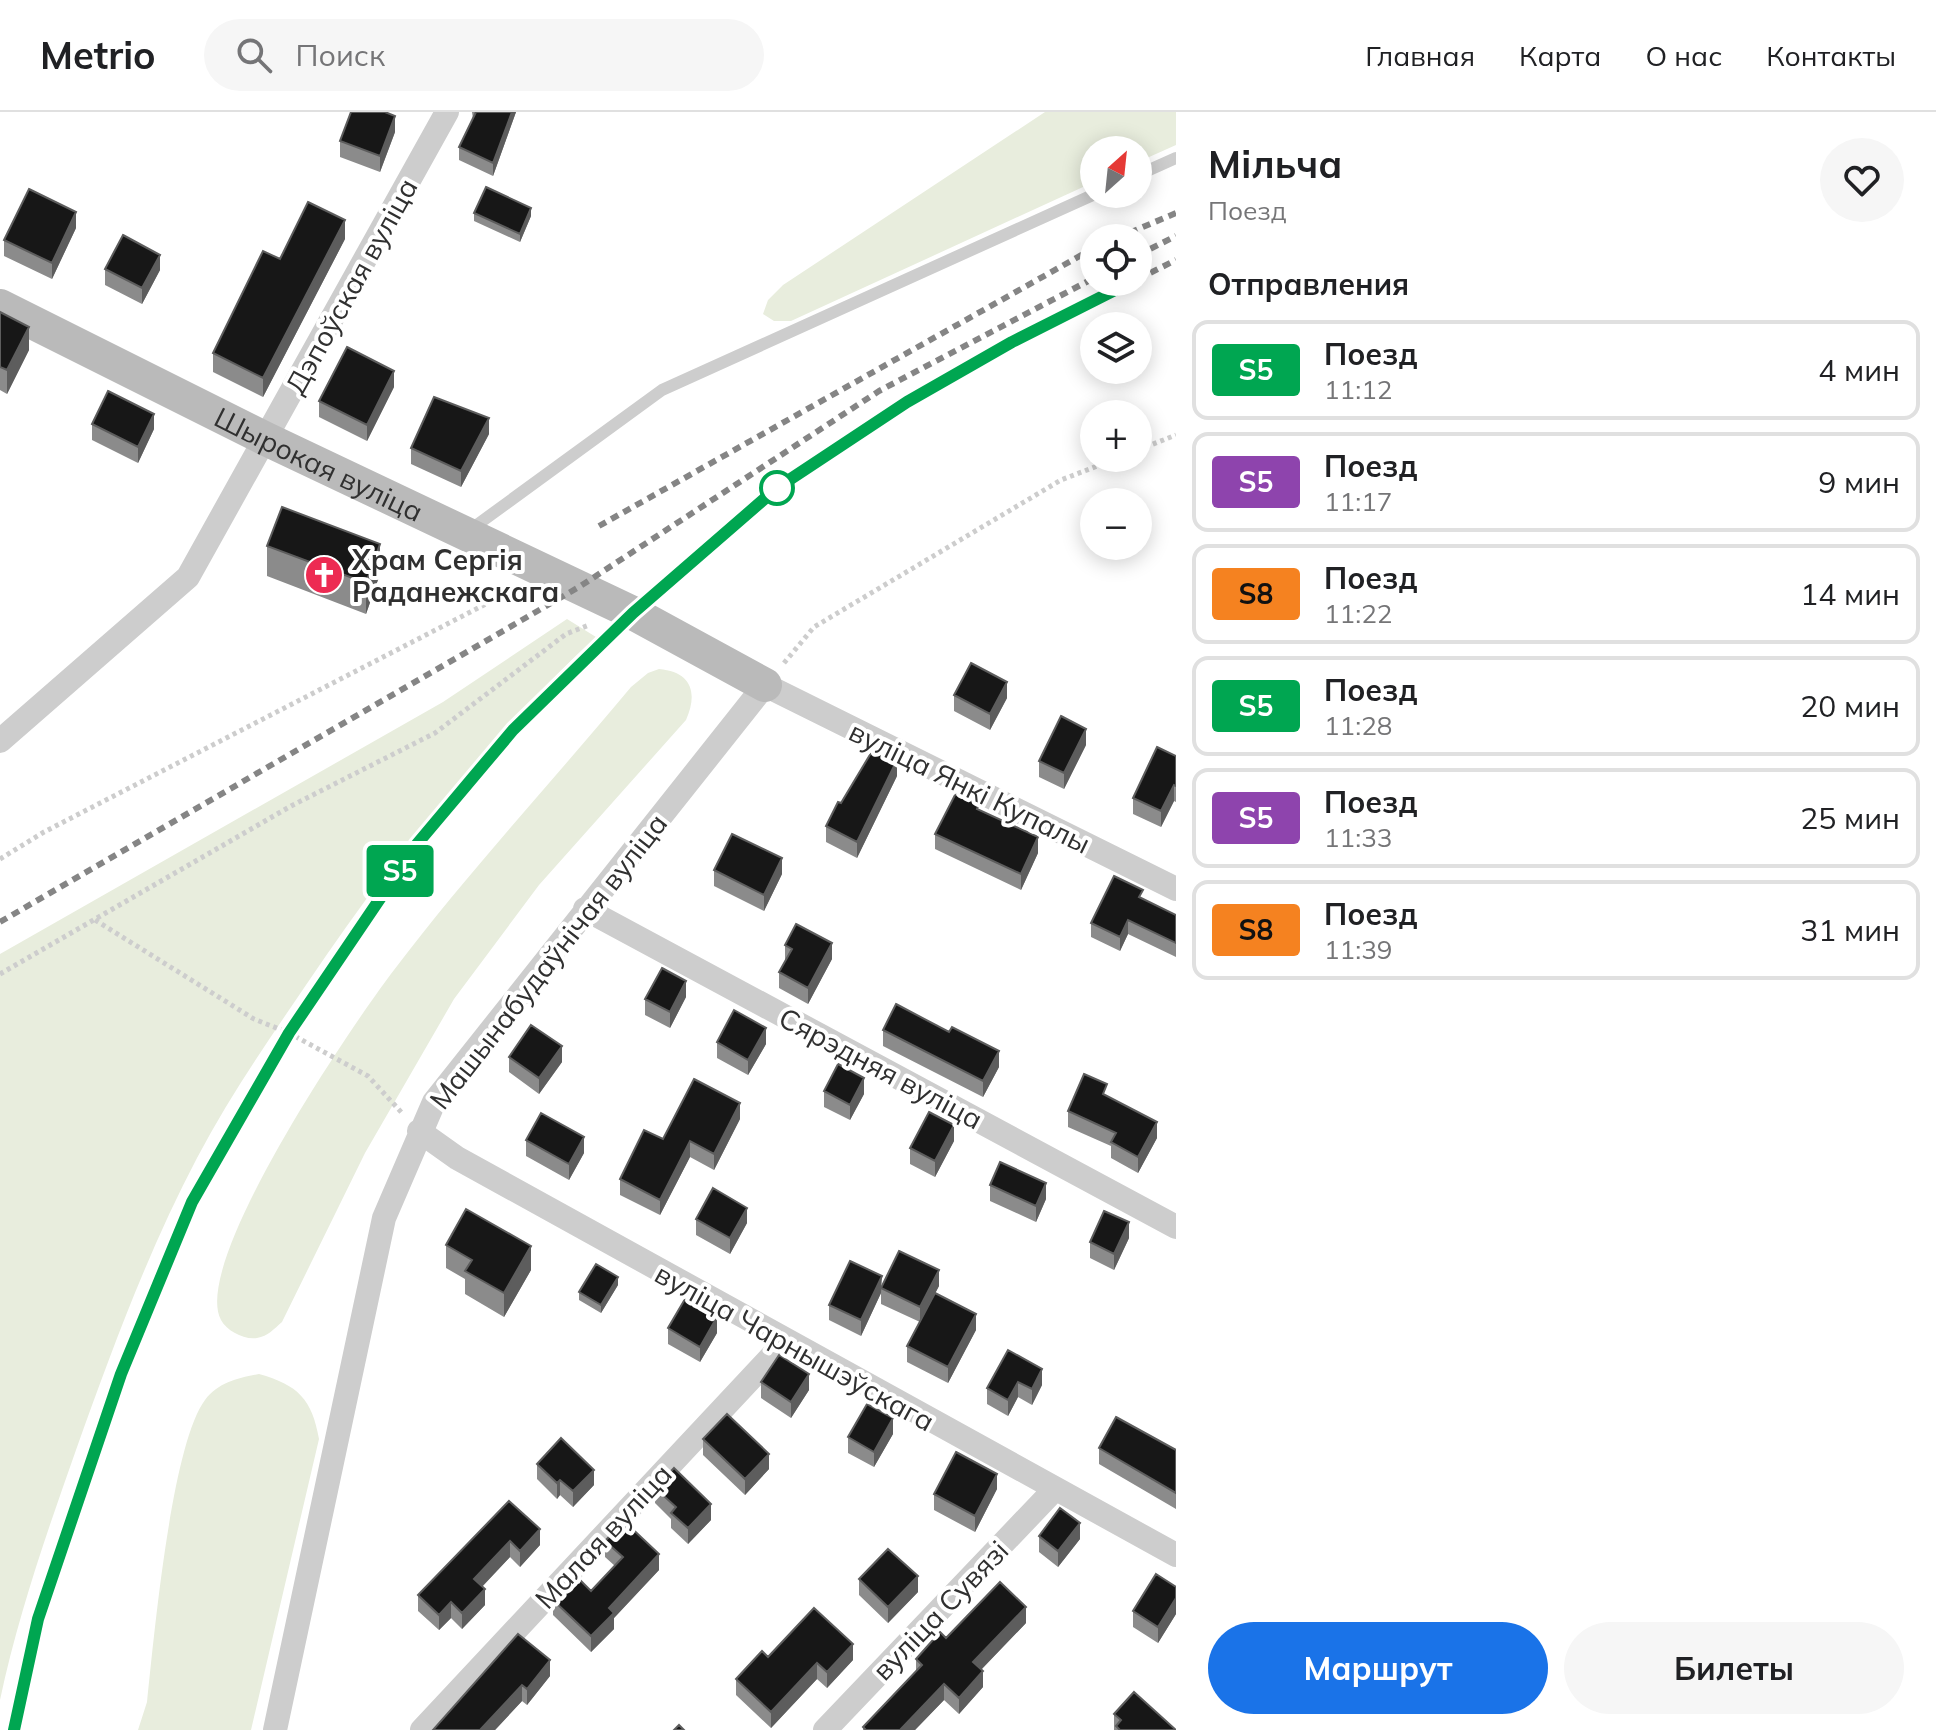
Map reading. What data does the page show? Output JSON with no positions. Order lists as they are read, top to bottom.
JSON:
{
  "streets": {
    "street": [
      "Дэпоўская вуліца",
      "Шырокая вуліца",
      "вуліца Янкі Купалы",
      "Машынабудаўнічая вуліца",
      "Сярэдняя вуліца",
      "вуліца Чарнышэўскага",
      "Малая вуліца",
      "вуліца Сувязі"
    ]
  },
  "crossings": [
    ["Дэпоўская вуліца", "Шырокая вуліца"],
    ["Шырокая вуліца", "вуліца Янкі Купалы"],
    ["Шырокая вуліца", "Машынабудаўнічая вуліца"],
    ["вуліца Янкі Купалы", "Машынабудаўнічая вуліца"],
    ["Машынабудаўнічая вуліца", "Сярэдняя вуліца"],
    ["Машынабудаўнічая вуліца", "вуліца Чарнышэўскага"],
    ["вуліца Чарнышэўскага", "Малая вуліца"],
    ["вуліца Чарнышэўскага", "вуліца Сувязі"]
  ],
  "places": {
    "church": ["Храм Сергія Раданежскага"]
  },
  "north": "top right",
  "page": {
    "header": "Metrio",
    "search": "Поиск",
    "nav": [
      "Главная",
      "Карта",
      "О нас",
      "Контакты"
    ],
    "on_map": "S5",
    "heading": [
      ["Мільча", "Поезд"],
      "Отправления"
    ],
    "map_buttons": ["+", "−"],
    "list": [
      {
        "mark": "S5",
        "name": "Поезд",
        "note": "11:12",
        "value": "4 мин"
      },
      {
        "mark": "S5",
        "name": "Поезд",
        "note": "11:17",
        "value": "9 мин"
      },
      {
        "mark": "S8",
        "name": "Поезд",
        "note": "11:22",
        "value": "14 мин"
      },
      {
        "mark": "S5",
        "name": "Поезд",
        "note": "11:28",
        "value": "20 мин"
      },
      {
        "mark": "S5",
        "name": "Поезд",
        "note": "11:33",
        "value": "25 мин"
      },
      {
        "mark": "S8",
        "name": "Поезд",
        "note": "11:39",
        "value": "31 мин"
      }
    ],
    "buttons": ["Маршрут", "Билеты"]
  }
}
